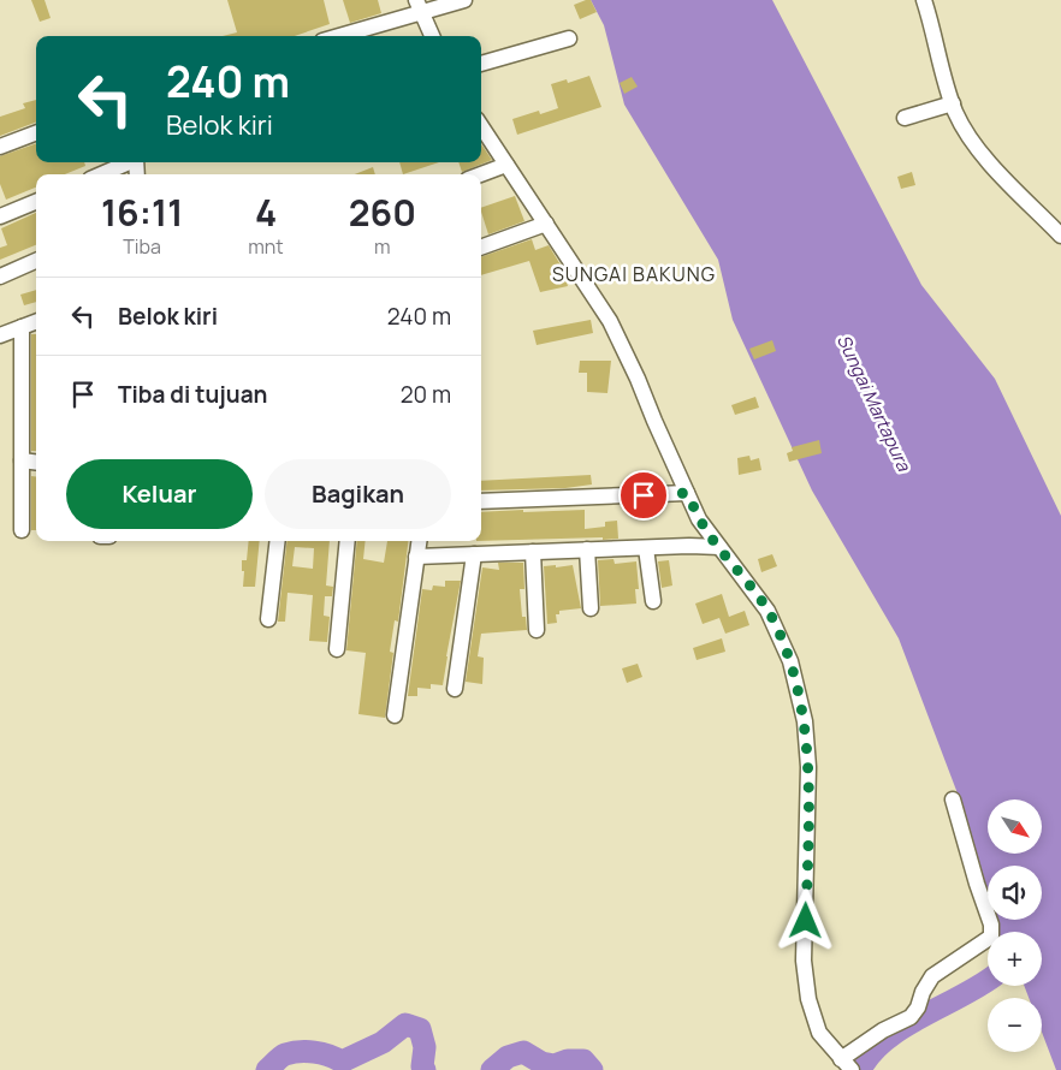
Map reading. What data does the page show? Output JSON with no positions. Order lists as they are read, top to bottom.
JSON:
{
  "districts": ["SUNGAI BAKUNG"],
  "water": ["Sungai Martapura"],
  "north": "bottom right",
  "page": {
    "turn": ["240 m", "Belok kiri"],
    "eta": [
      "16:11",
      "Tiba",
      "4",
      "mnt",
      "260",
      "m"
    ],
    "list": [
      {
        "name": "Belok kiri",
        "value": "240 m"
      },
      {
        "name": "Tiba di tujuan",
        "value": "20 m"
      }
    ],
    "buttons": ["Keluar", "Bagikan"],
    "map_buttons": ["+", "−"]
  }
}
